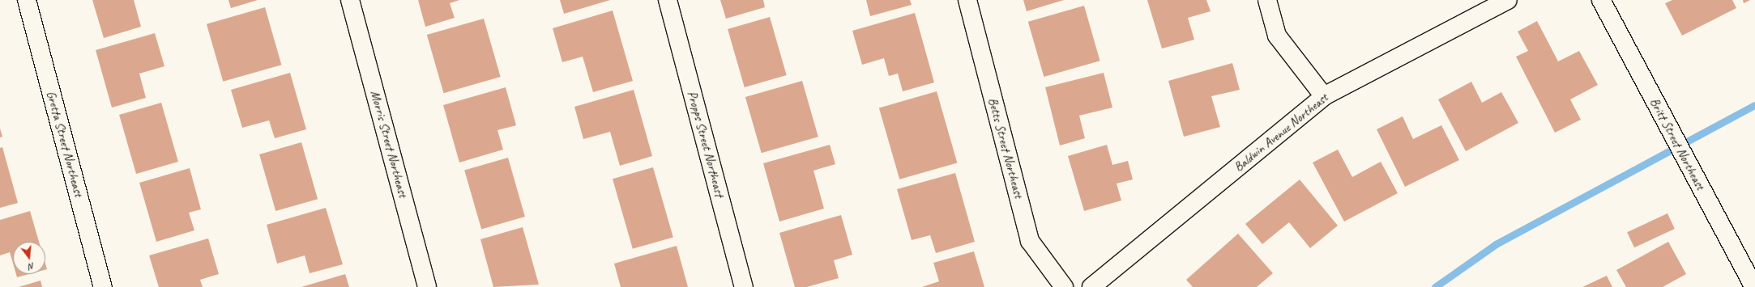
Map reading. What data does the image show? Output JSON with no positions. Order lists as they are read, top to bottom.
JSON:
{
  "streets": {
    "street": [
      "Baldwin Avenue Northeast",
      "Gretta Street Northeast",
      "Morris Street Northeast",
      "Propps Street Northeast",
      "Britt Street Northeast",
      "Betts Street Northeast"
    ]
  },
  "north": "bottom"
}
